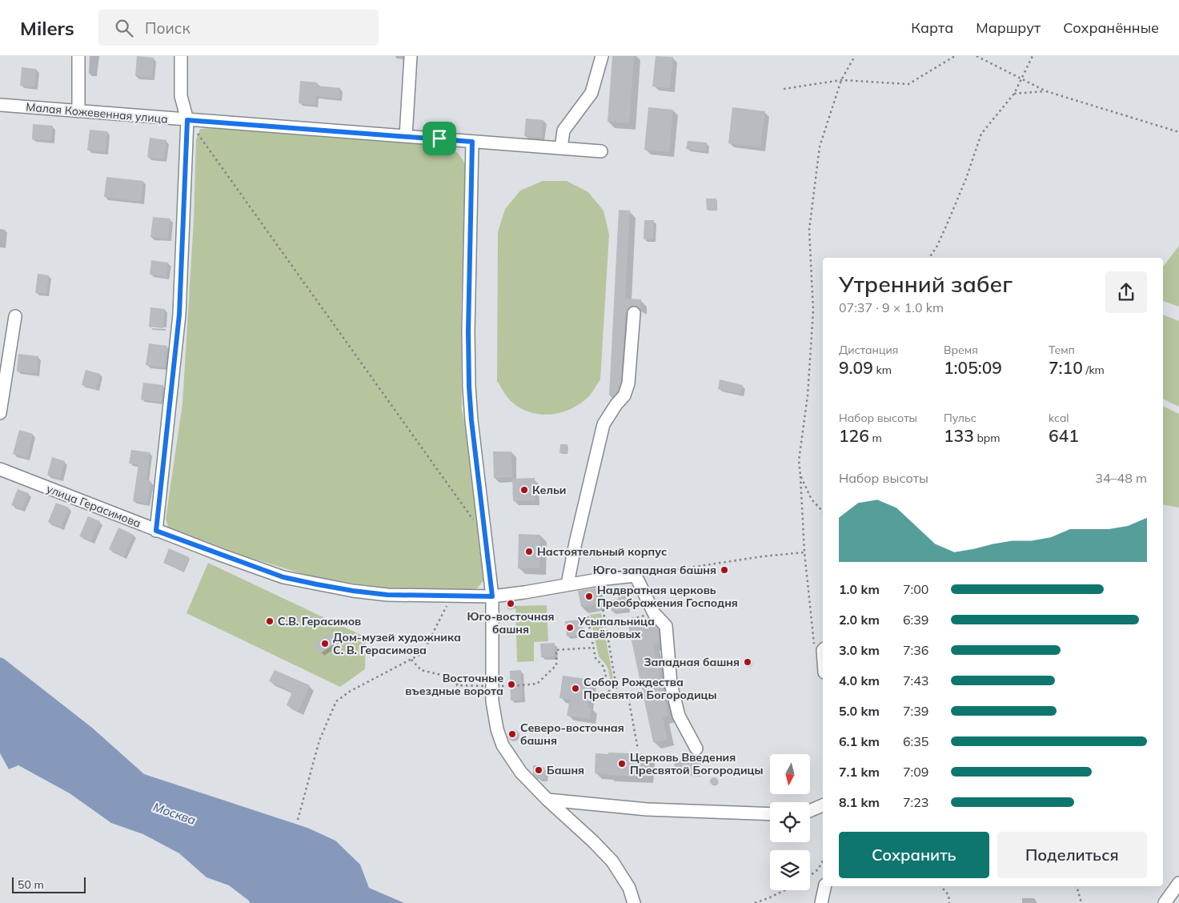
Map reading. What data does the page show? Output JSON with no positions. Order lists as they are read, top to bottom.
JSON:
{
  "streets": {
    "street": ["Малая Кожевенная улица", "улица Герасимова"]
  },
  "water": ["Москва"],
  "places": [
    "Кельи",
    "Настоятельный корпус",
    "Юго-западная башня",
    "Надвратная церковь Преображения Господня",
    "Юго-восточная башня",
    "С.В. Герасимов",
    "Усыпальница Савёловых",
    "Дом-музей художника С. В. Герасимова",
    "Западная башня",
    "Восточные въездные ворота",
    "Собор Рождества Пресвятой Богородицы",
    "Северо-восточная башня",
    "Церковь Введения Пресвятой Богородицы",
    "Башня"
  ],
  "scale_bar": "50 m",
  "north": "bottom",
  "page": {
    "header": "Milers",
    "search": "Поиск",
    "nav": ["Карта", "Маршрут", "Сохранённые"],
    "heading": ["Утренний забег", "07:37 · 9 × 1.0 km"],
    "stats": [
      ["Дистанция", "9.09 km"],
      ["Время", "1:05:09"],
      ["Темп", "7:10 /km"],
      ["Набор высоты", "126 m"],
      ["Пульс", "133 bpm"],
      ["kcal", "641"]
    ],
    "chart": ["Набор высоты", "34–48 m"],
    "list": [
      {
        "name": "1.0 km",
        "note": "7:00"
      },
      {
        "name": "2.0 km",
        "note": "6:39"
      },
      {
        "name": "3.0 km",
        "note": "7:36"
      },
      {
        "name": "4.0 km",
        "note": "7:43"
      },
      {
        "name": "5.0 km",
        "note": "7:39"
      },
      {
        "name": "6.1 km",
        "note": "6:35"
      },
      {
        "name": "7.1 km",
        "note": "7:09"
      },
      {
        "name": "8.1 km",
        "note": "7:23"
      }
    ],
    "buttons": ["Сохранить", "Поделиться"],
    "scale": "50 m"
  }
}
